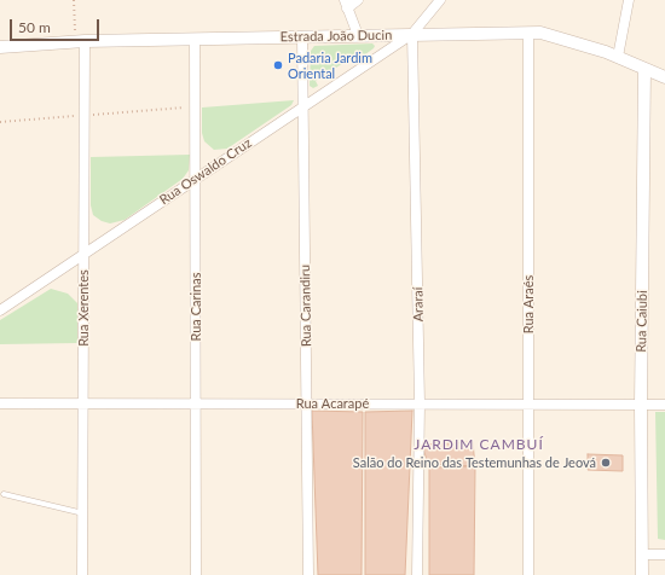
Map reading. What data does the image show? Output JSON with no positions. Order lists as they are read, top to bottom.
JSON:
{
  "streets": {
    "street": [
      "Estrada João Ducin",
      "Rua Oswaldo Cruz",
      "Araraí",
      "Rua Araés",
      "Rua Carandiru",
      "Rua Carinas",
      "Rua Xerentes",
      "Rua Caiubi",
      "Rua Acarapé"
    ]
  },
  "crossings": [
    ["Estrada João Ducin", "Rua Oswaldo Cruz"],
    ["Estrada João Ducin", "Araraí"],
    ["Estrada João Ducin", "Rua Araés"],
    ["Estrada João Ducin", "Rua Carandiru"],
    ["Estrada João Ducin", "Rua Carinas"],
    ["Estrada João Ducin", "Rua Xerentes"],
    ["Estrada João Ducin", "Rua Caiubi"],
    ["Rua Oswaldo Cruz", "Araraí"],
    ["Rua Oswaldo Cruz", "Rua Carandiru"],
    ["Rua Oswaldo Cruz", "Rua Carinas"],
    ["Rua Oswaldo Cruz", "Rua Xerentes"],
    ["Araraí", "Rua Acarapé"],
    ["Rua Araés", "Rua Acarapé"],
    ["Rua Carandiru", "Rua Acarapé"],
    ["Rua Carinas", "Rua Acarapé"],
    ["Rua Xerentes", "Rua Acarapé"],
    ["Rua Caiubi", "Rua Acarapé"]
  ],
  "districts": ["JARDIM CAMBUÍ"],
  "places": ["Padaria Jardim Oriental", "Salão do Reino das Testemunhas de Jeová"],
  "scale_bar": "50 m"
}
